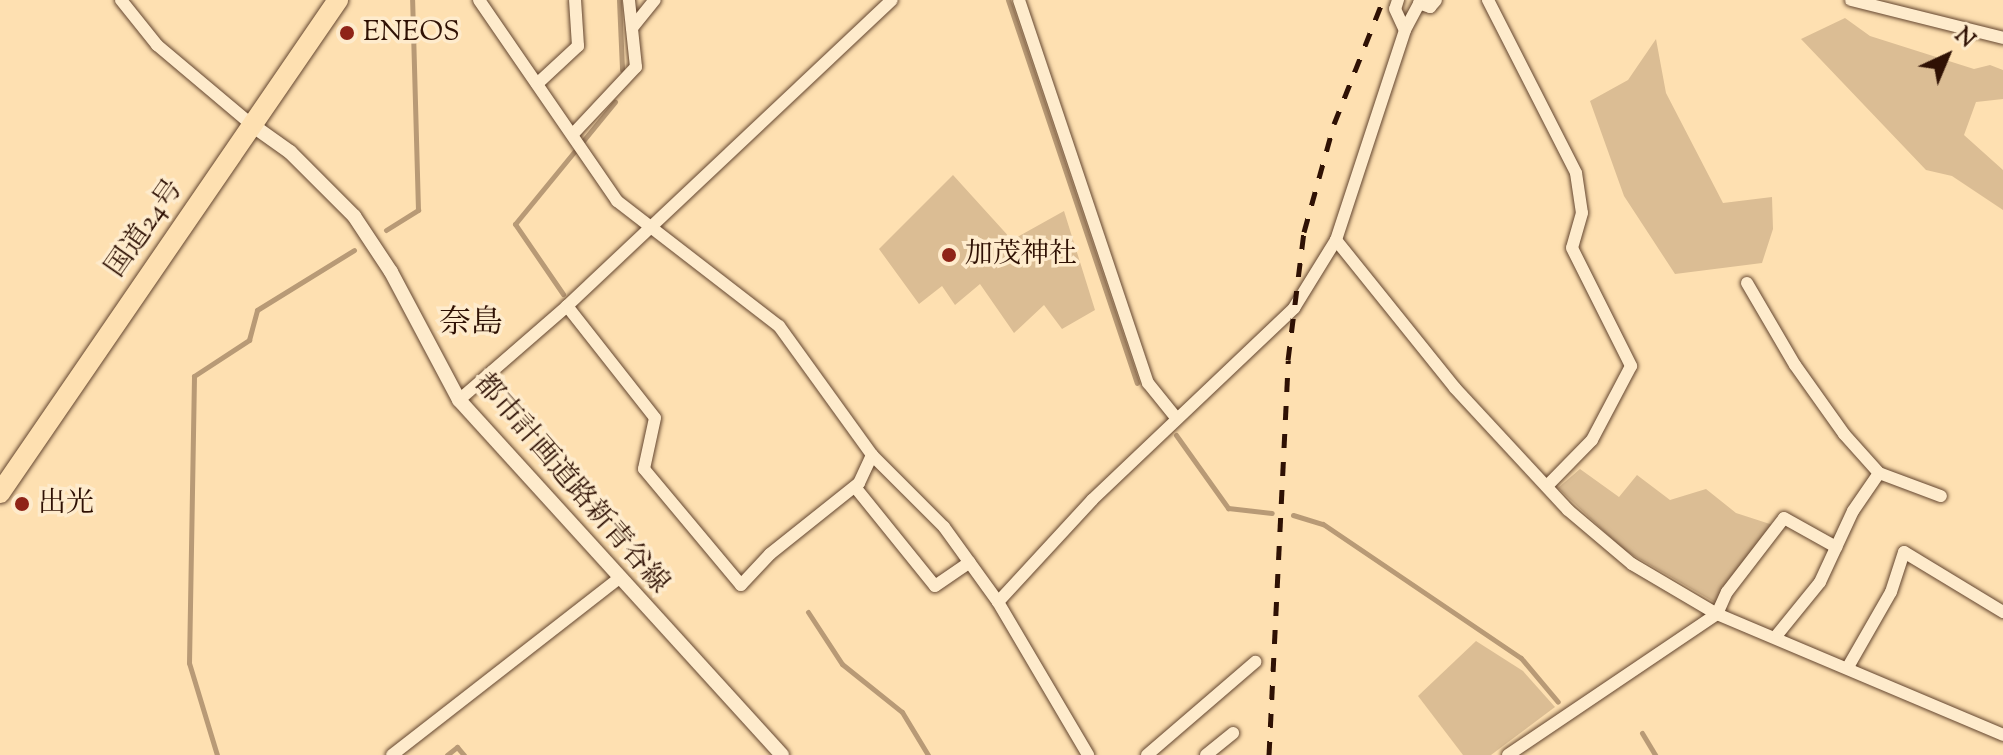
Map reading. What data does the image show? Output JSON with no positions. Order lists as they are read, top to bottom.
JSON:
{
  "streets": {
    "highway": ["国道24号"],
    "street": ["都市計画道路新青谷線"]
  },
  "crossings": [
    ["国道24号", "都市計画道路新青谷線"]
  ],
  "districts": ["奈島"],
  "places": ["ENEOS", "加茂神社", "出光"],
  "north": "top right"
}
